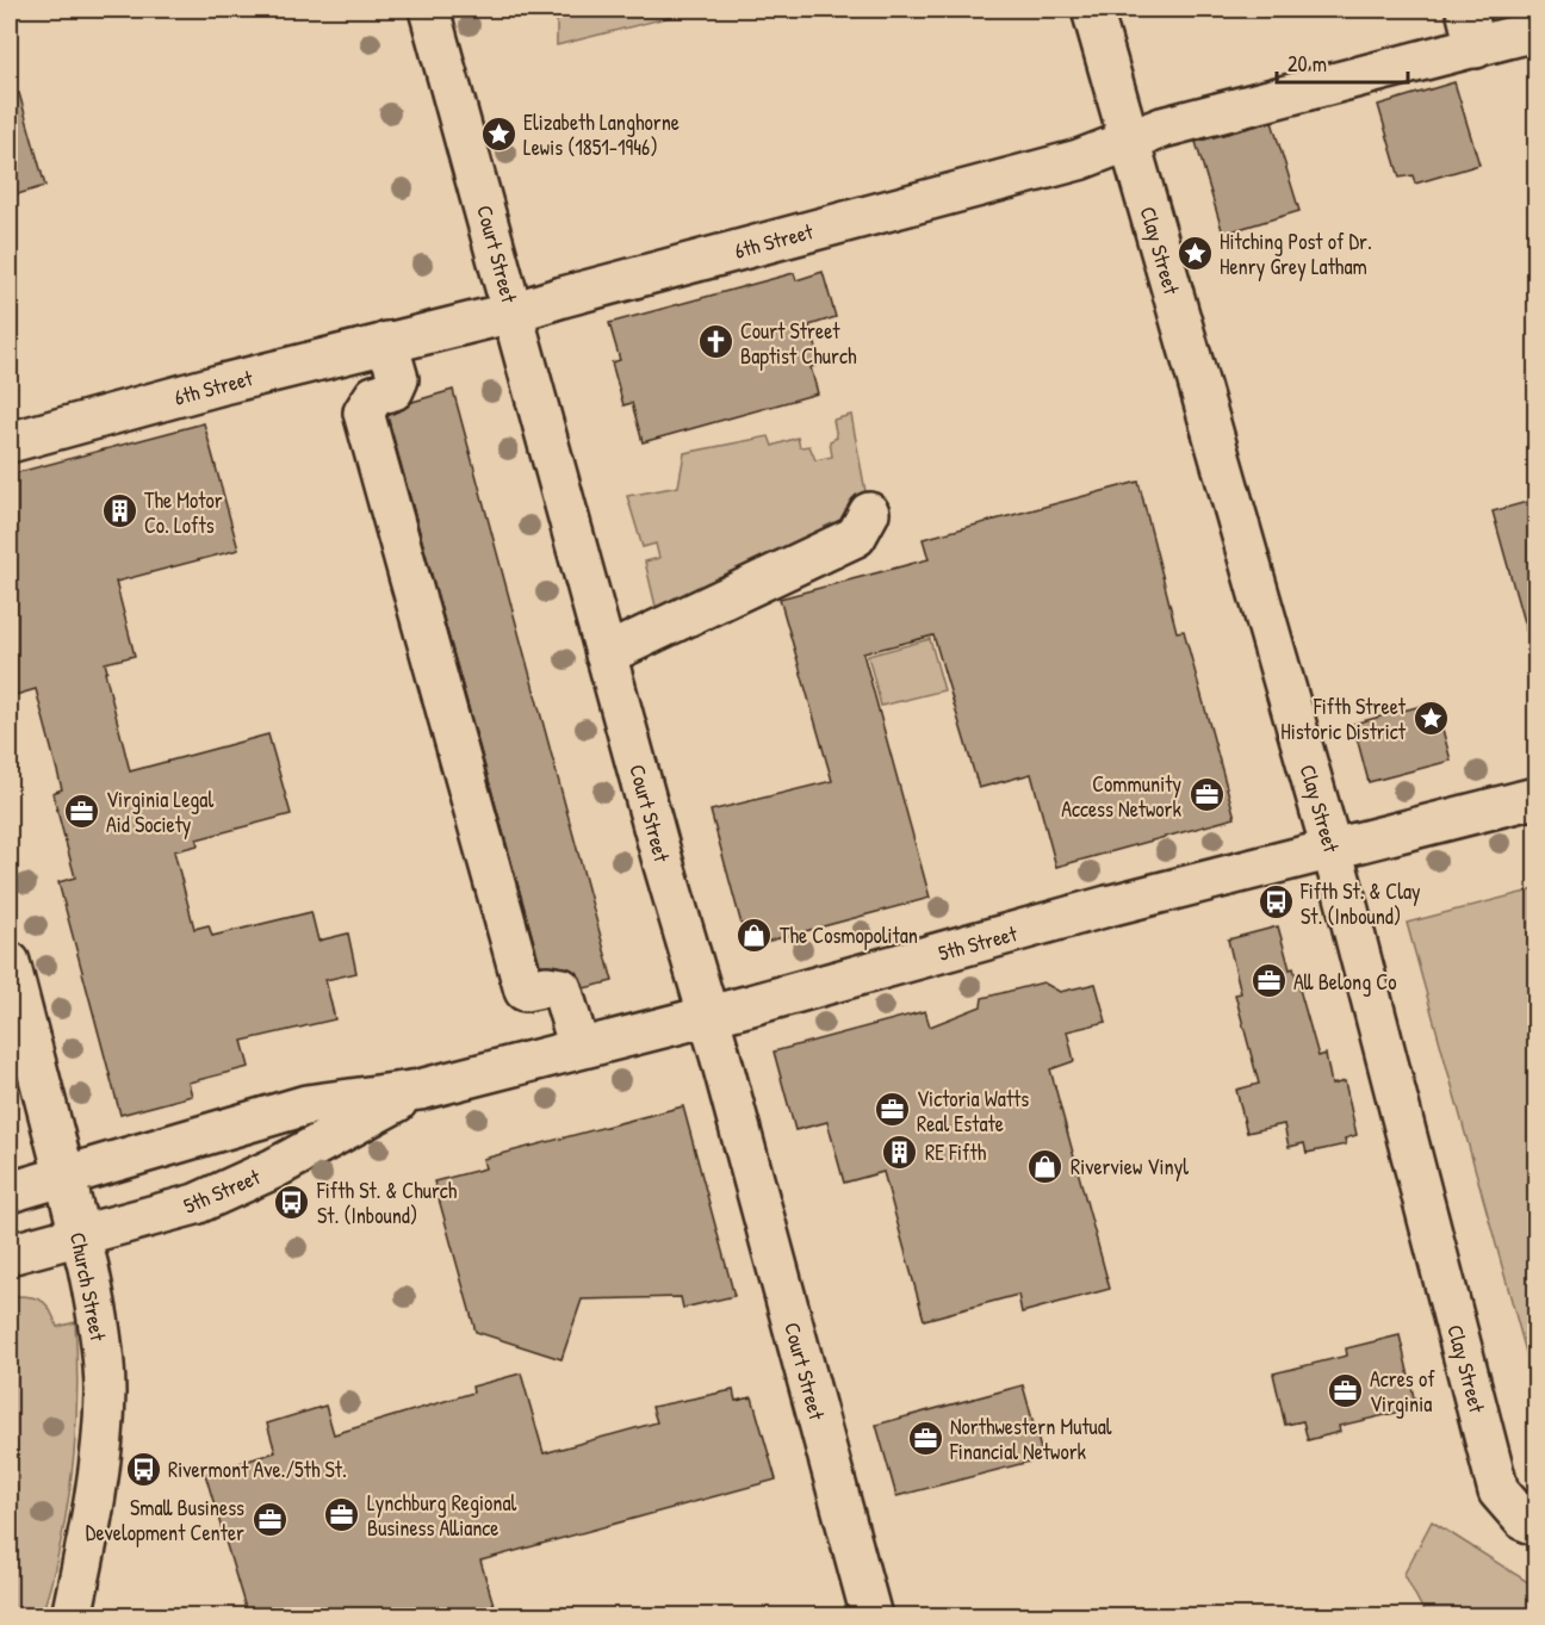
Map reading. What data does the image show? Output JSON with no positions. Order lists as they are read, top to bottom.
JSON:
{
  "streets": {
    "street": [
      "6th Street",
      "Clay Street",
      "Court Street",
      "5th Street",
      "Church Street"
    ]
  },
  "crossings": [
    ["6th Street", "Clay Street"],
    ["6th Street", "Court Street"],
    ["Clay Street", "5th Street"],
    ["Court Street", "5th Street"],
    ["5th Street", "Church Street"]
  ],
  "places": {
    "place": ["Elizabeth Langhorne Lewis (1851-1946)", "Hitching Post of Dr. Henry Grey Latham", "Fifth Street Historic District"],
    "church": ["Court Street Baptist Church"],
    "building": ["The Motor Co. Lofts", "RE Fifth"],
    "office": [
      "Community Access Network",
      "Virginia Legal Aid Society",
      "All Belong Co",
      "Victoria Watts Real Estate",
      "Acres of Virginia",
      "Northwestern Mutual Financial Network",
      "Lynchburg Regional Business Alliance",
      "Small Business Development Center"
    ],
    "bus stop": ["Fifth St. & Clay St. (Inbound)", "Fifth St. & Church St. (Inbound)", "Rivermont Ave./5th St."],
    "shop": ["The Cosmopolitan", "Riverview Vinyl"]
  },
  "scale_bar": "20 m"
}
